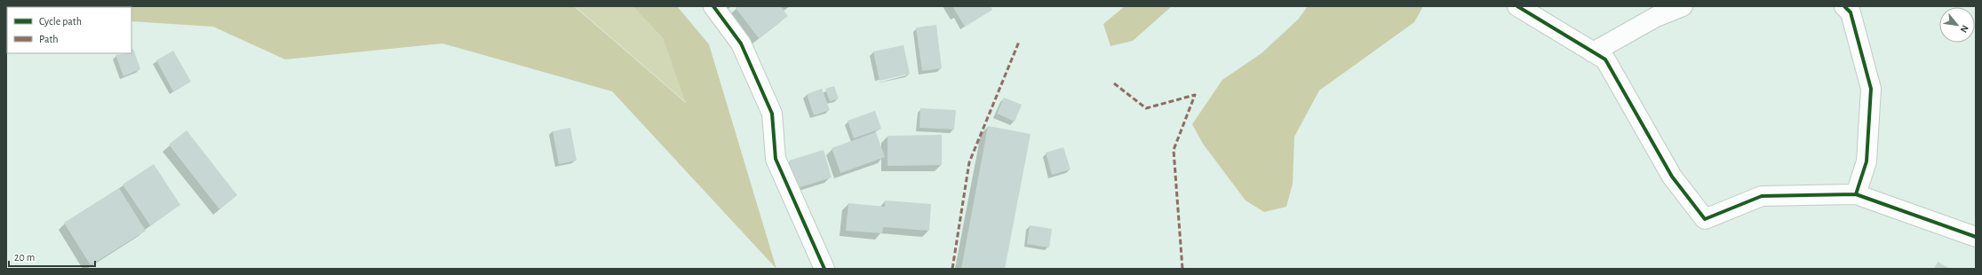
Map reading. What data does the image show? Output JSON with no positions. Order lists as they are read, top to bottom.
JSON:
{
  "legend": ["Cycle path", "Path"],
  "scale_bar": "20 m",
  "north": "bottom right"
}
